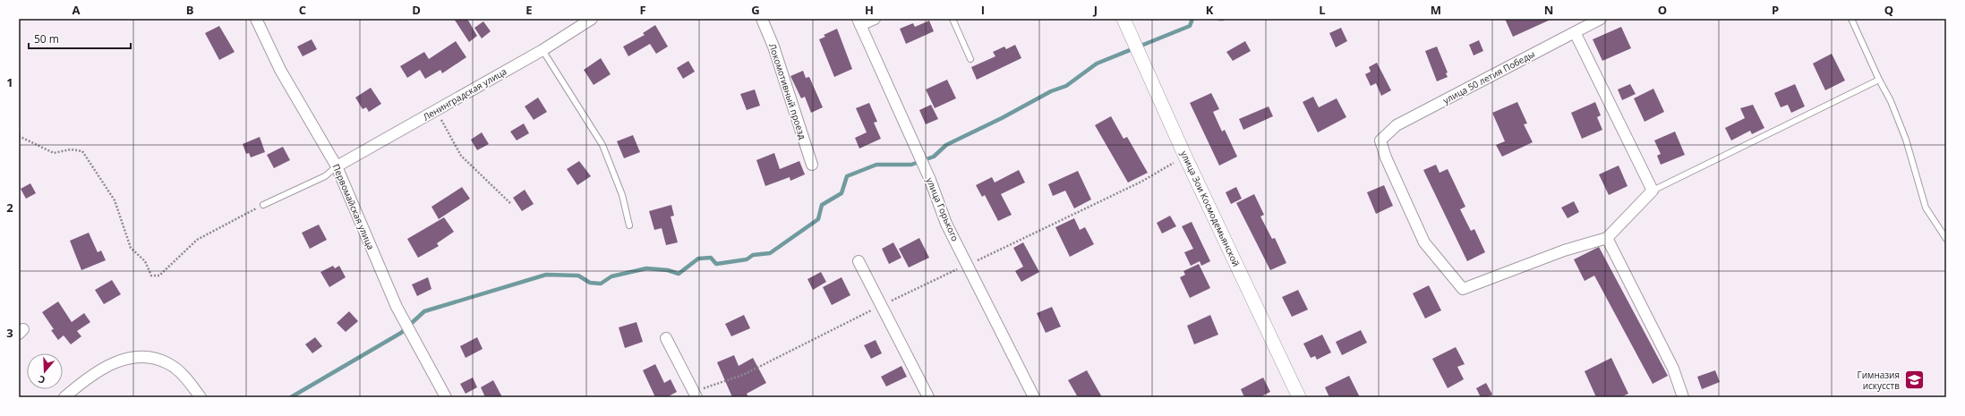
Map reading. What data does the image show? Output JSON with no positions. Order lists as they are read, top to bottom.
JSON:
{
  "streets": {
    "street": [
      "улица 50 летия Победы",
      "Локомотивный проезд",
      "Ленинградская улица",
      "Первомайская улица",
      "улица Зои Космодемьянской",
      "улица Горького"
    ]
  },
  "crossings": [
    ["Ленинградская улица", "Первомайская улица"]
  ],
  "places": {
    "school or university": ["Гимназия искусств"]
  },
  "scale_bar": "50 m",
  "north": "bottom",
  "grid": {
    "columns": [
      "A",
      "B",
      "C",
      "D",
      "E",
      "F",
      "G",
      "H",
      "I",
      "J",
      "K",
      "L",
      "M",
      "N",
      "O",
      "P",
      "Q"
    ],
    "rows": ["1", "2", "3"]
  }
}
